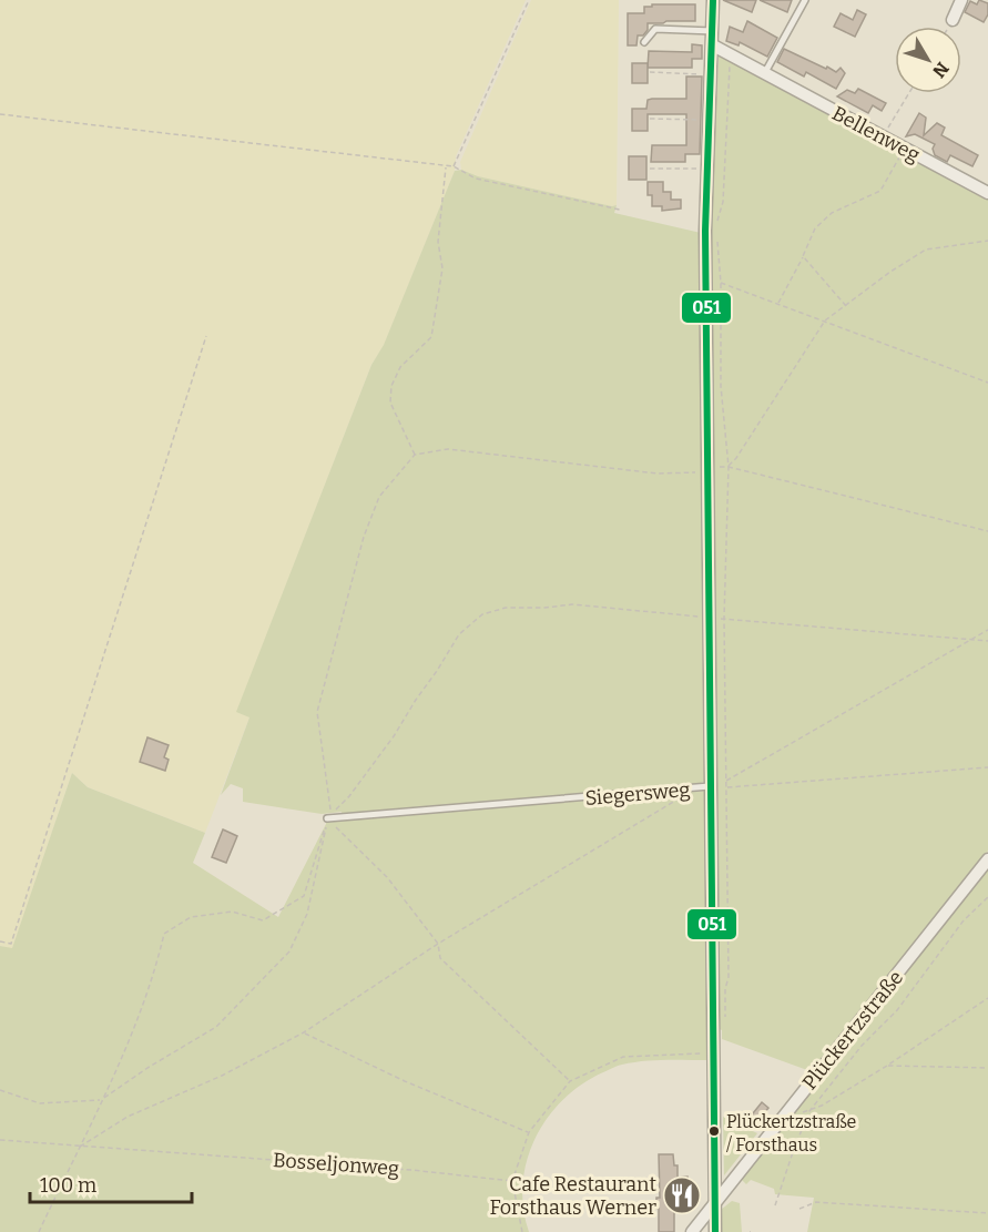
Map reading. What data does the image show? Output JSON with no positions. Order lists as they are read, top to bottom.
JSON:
{
  "streets": {
    "street": ["Bellenweg", "Plückertzstraße"],
    "lane": ["Siegersweg"],
    "path": ["Bosseljonweg"]
  },
  "places": {
    "other": ["Plückertzstraße / Forsthaus"],
    "restaurant": ["Cafe Restaurant Forsthaus Werner"]
  },
  "lines": ["transit line 051"],
  "scale_bar": "100 m",
  "north": "bottom right"
}
